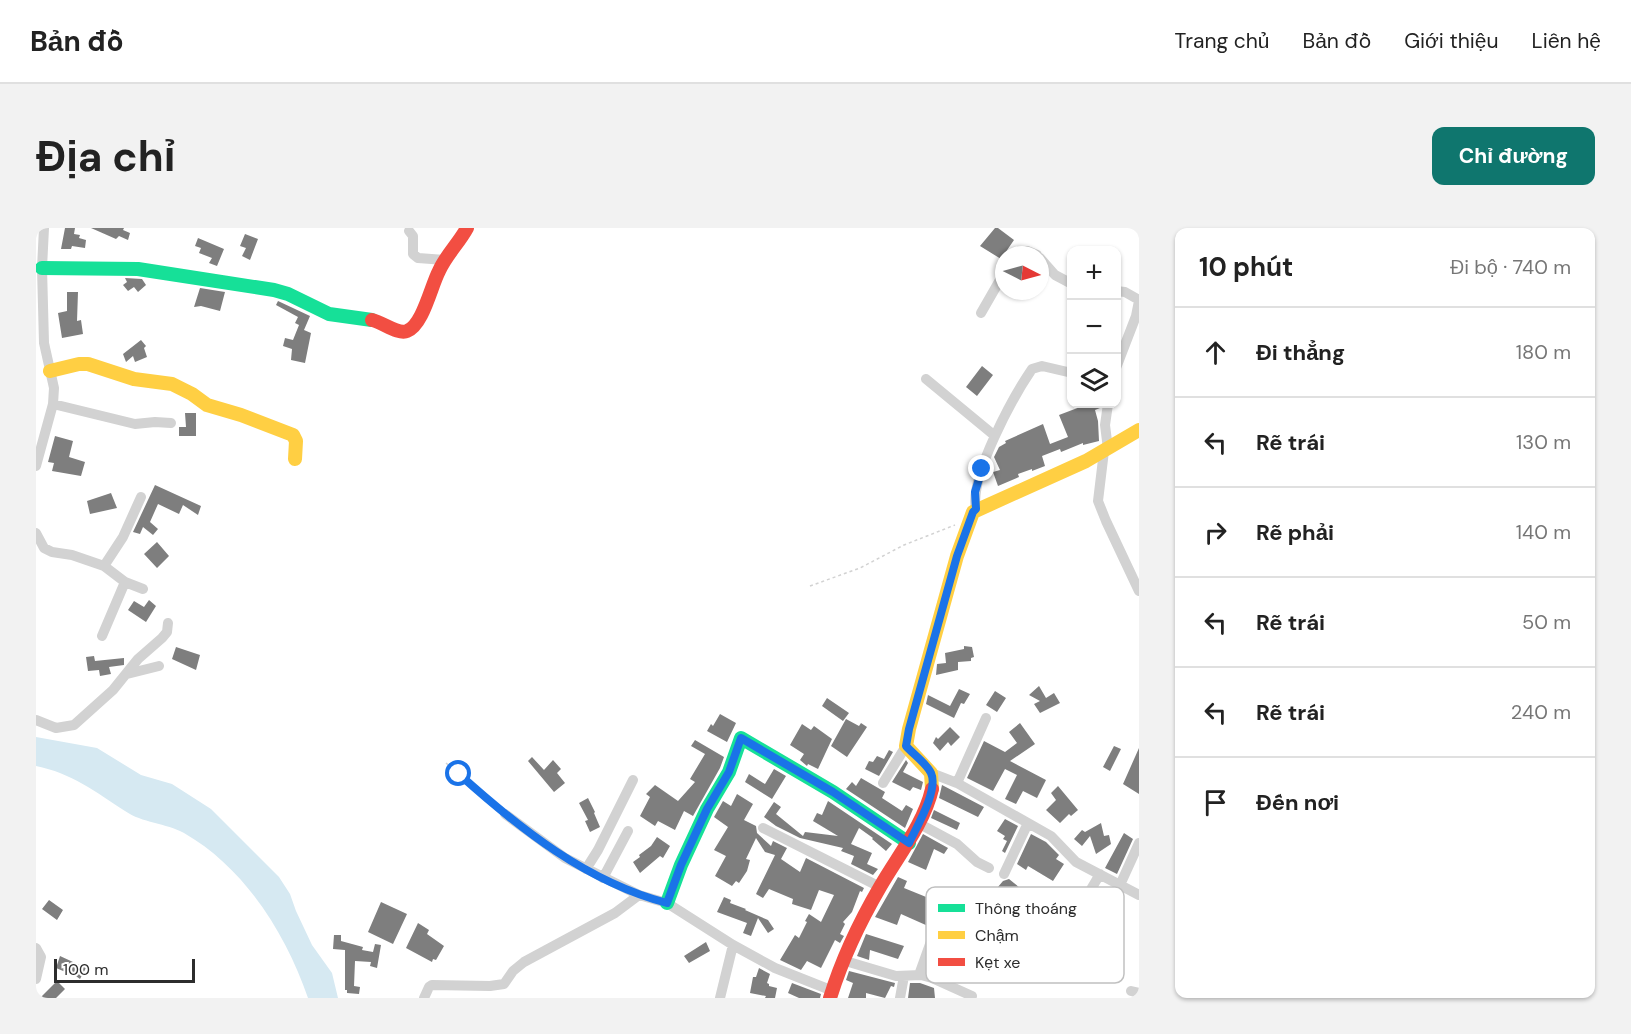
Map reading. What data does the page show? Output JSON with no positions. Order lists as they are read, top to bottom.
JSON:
{
  "legend": ["Thông thoáng", "Chậm", "Kẹt xe"],
  "scale_bar": "100 m",
  "north": "right",
  "page": {
    "header": "Bản đồ",
    "nav": [
      "Trang chủ",
      "Bản đồ",
      "Giới thiệu",
      "Liên hệ"
    ],
    "buttons": "Chỉ đường",
    "title": "Địa chỉ",
    "heading": ["10 phút", "Đi bộ · 740 m"],
    "map_buttons": ["+", "−"],
    "list": [
      ["Đi thẳng", "180 m"],
      ["Rẽ trái", "130 m"],
      ["Rẽ phải", "140 m"],
      ["Rẽ trái", "50 m"],
      ["Rẽ trái", "240 m"],
      "Đến nơi"
    ],
    "scale": "100 m"
  }
}
